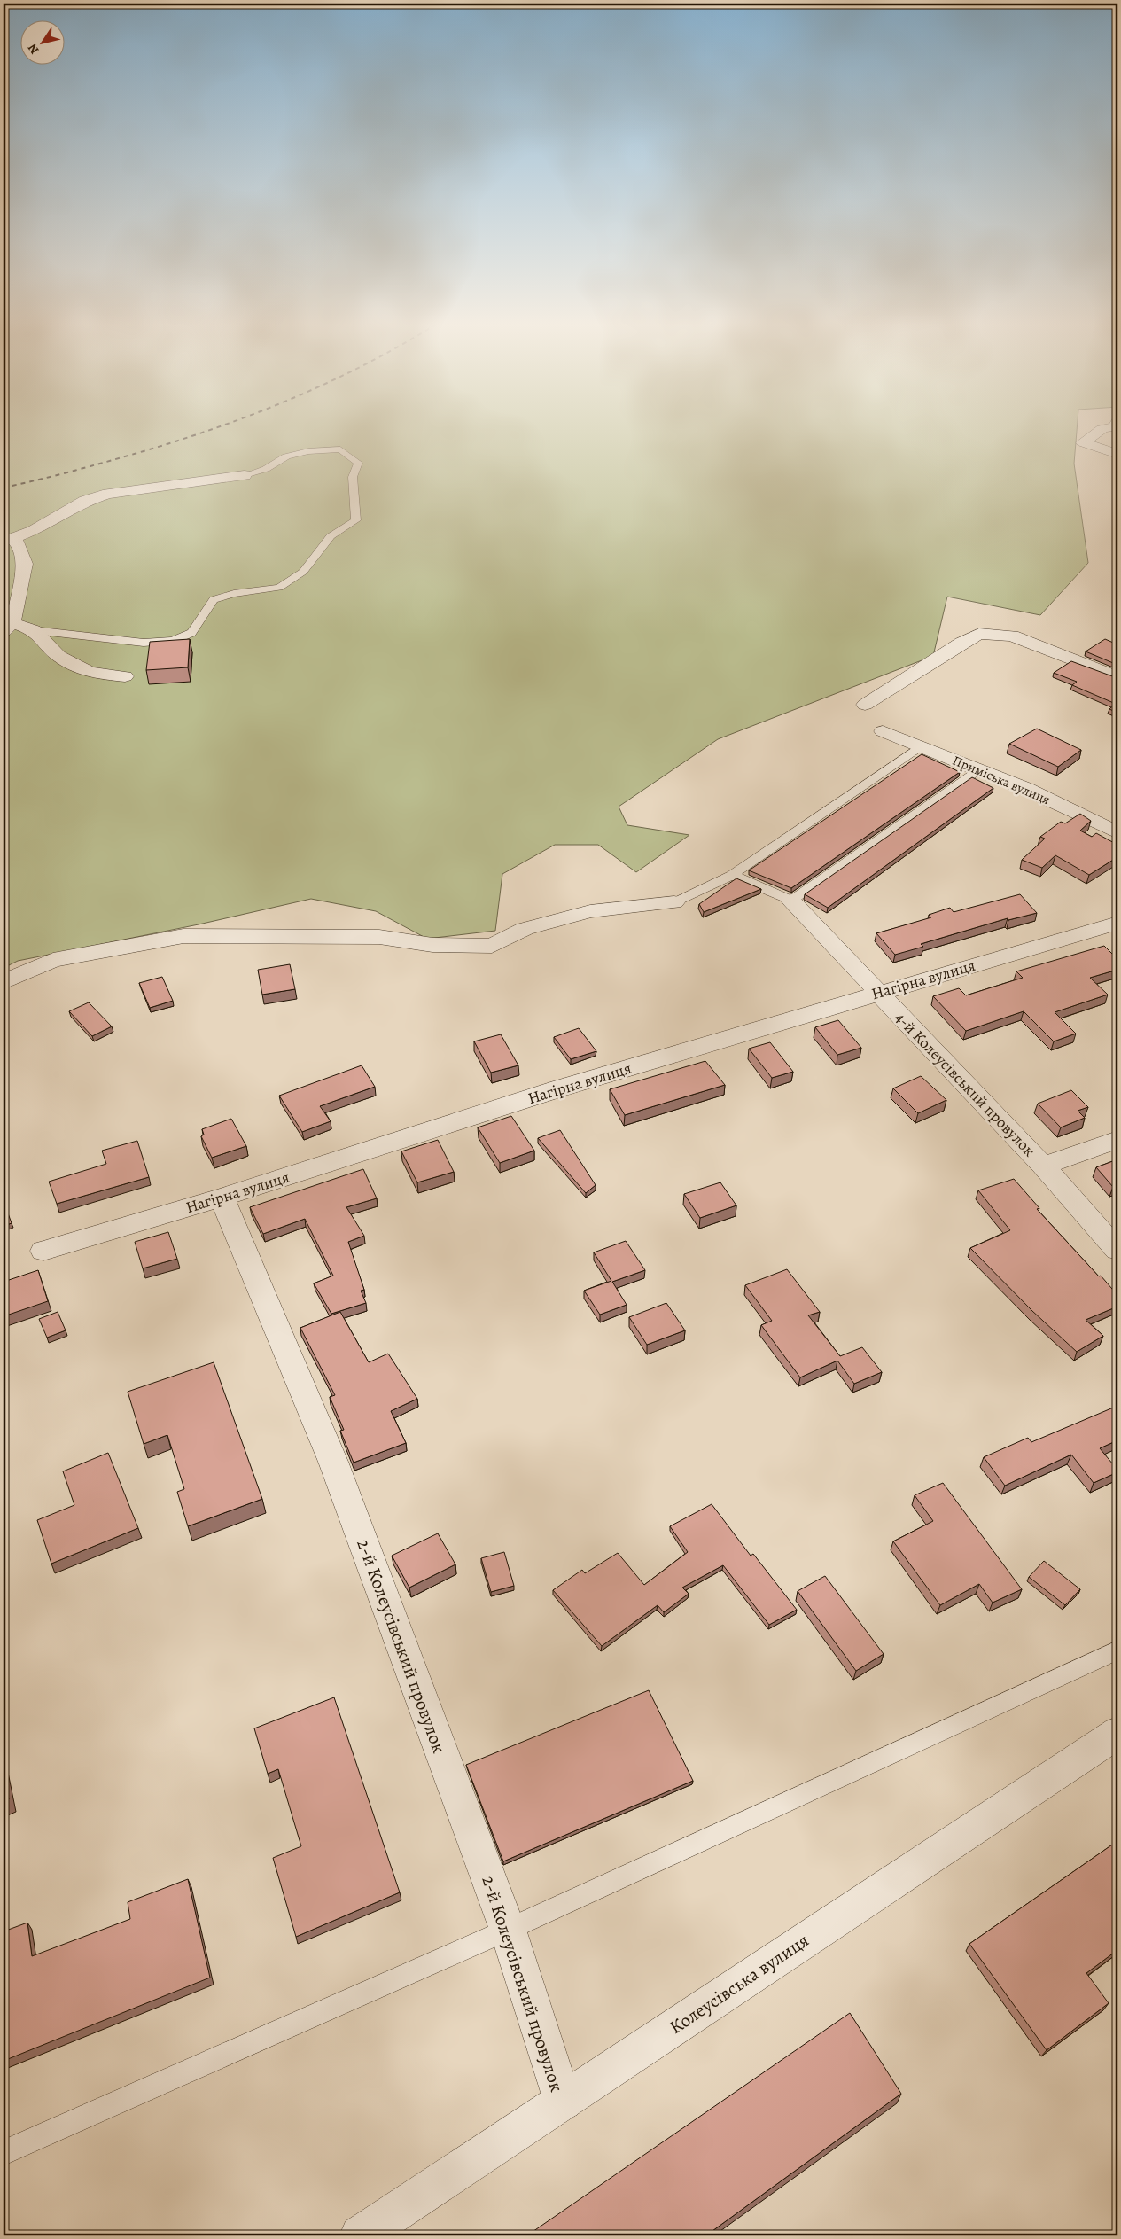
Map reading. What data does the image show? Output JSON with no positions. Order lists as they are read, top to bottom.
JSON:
{
  "streets": {
    "street": [
      "Приміська вулиця",
      "Нагірна вулиця",
      "4-й Колеусівський провулок",
      "2-й Колеусівський провулок",
      "Колеусівська вулиця"
    ]
  },
  "crossings": [
    ["Нагірна вулиця", "4-й Колеусівський провулок"],
    ["Нагірна вулиця", "2-й Колеусівський провулок"],
    ["2-й Колеусівський провулок", "Колеусівська вулиця"]
  ],
  "north": "bottom left"
}
